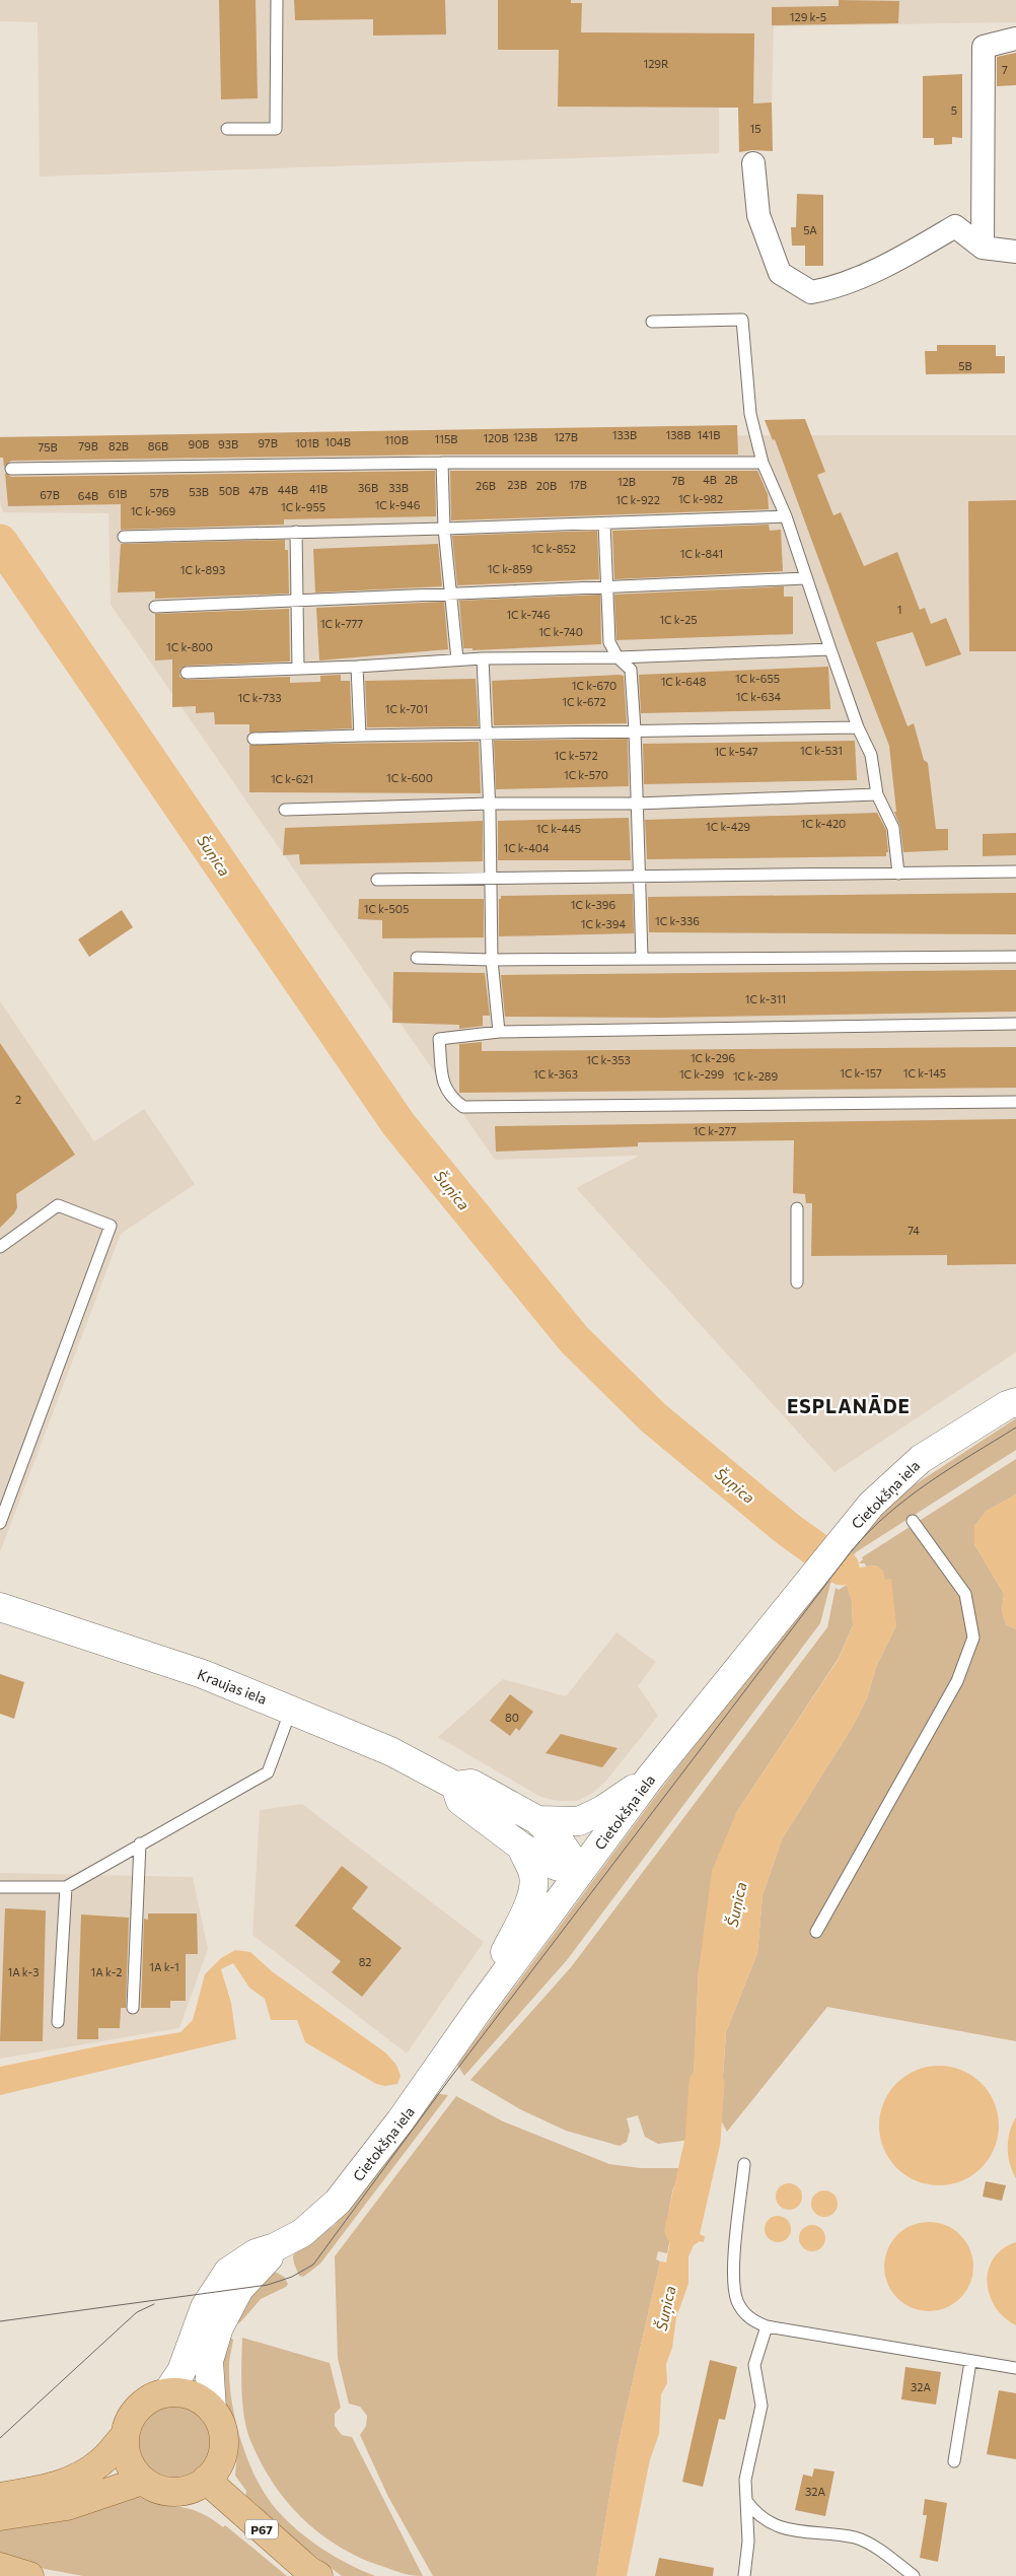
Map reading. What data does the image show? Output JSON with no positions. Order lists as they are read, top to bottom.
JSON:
{
  "streets": {
    "main road": ["P67"],
    "street": ["Cietokšņa iela", "Kraujas iela"]
  },
  "crossings": [
    ["Cietokšņa iela", "Kraujas iela"],
    ["Cietokšņa iela", "P67"]
  ],
  "districts": ["ESPLANĀDE"],
  "water": ["Šuņica"],
  "house_numbers": [
    "129 k-5",
    "129R",
    "7",
    "5",
    "15",
    "5A",
    "5B",
    "133B",
    "138B",
    "141B",
    "123B",
    "127B",
    "120B",
    "115B",
    "110B",
    "104B",
    "97B",
    "101B",
    "90B",
    "93B",
    "79B",
    "82B",
    "86B",
    "75B",
    "4B",
    "2B",
    "7B",
    "12B",
    "23B",
    "17B",
    "26B",
    "20B",
    "36B",
    "33B",
    "41B",
    "44B",
    "50B",
    "47B",
    "53B",
    "57B",
    "61B",
    "67B",
    "64B",
    "1C k-982",
    "1C k-922",
    "1C k-946",
    "1C k-955",
    "1C k-969",
    "1C k-852",
    "1C k-841",
    "1C k-859",
    "1C k-893",
    "1",
    "1C k-746",
    "1C k-25",
    "1C k-777",
    "1C k-740",
    "1C k-800",
    "1C k-655",
    "1C k-648",
    "1C k-670",
    "1C k-634",
    "1C k-733",
    "1C k-672",
    "1C k-701",
    "1C k-531",
    "1C k-547",
    "1C k-572",
    "1C k-570",
    "1C k-600",
    "1C k-621",
    "1C k-420",
    "1C k-429",
    "1C k-445",
    "1C k-404",
    "1C k-396",
    "1C k-505",
    "1C k-336",
    "1C k-394",
    "1C k-311",
    "1C k-296",
    "1C k-353",
    "1C k-157",
    "1C k-145",
    "1C k-363",
    "1C k-299",
    "1C k-289",
    "2",
    "1C k-277",
    "74",
    "80",
    "82",
    "1A k-1",
    "1A k-3",
    "1A k-2",
    "32A",
    "32A"
  ]
}
